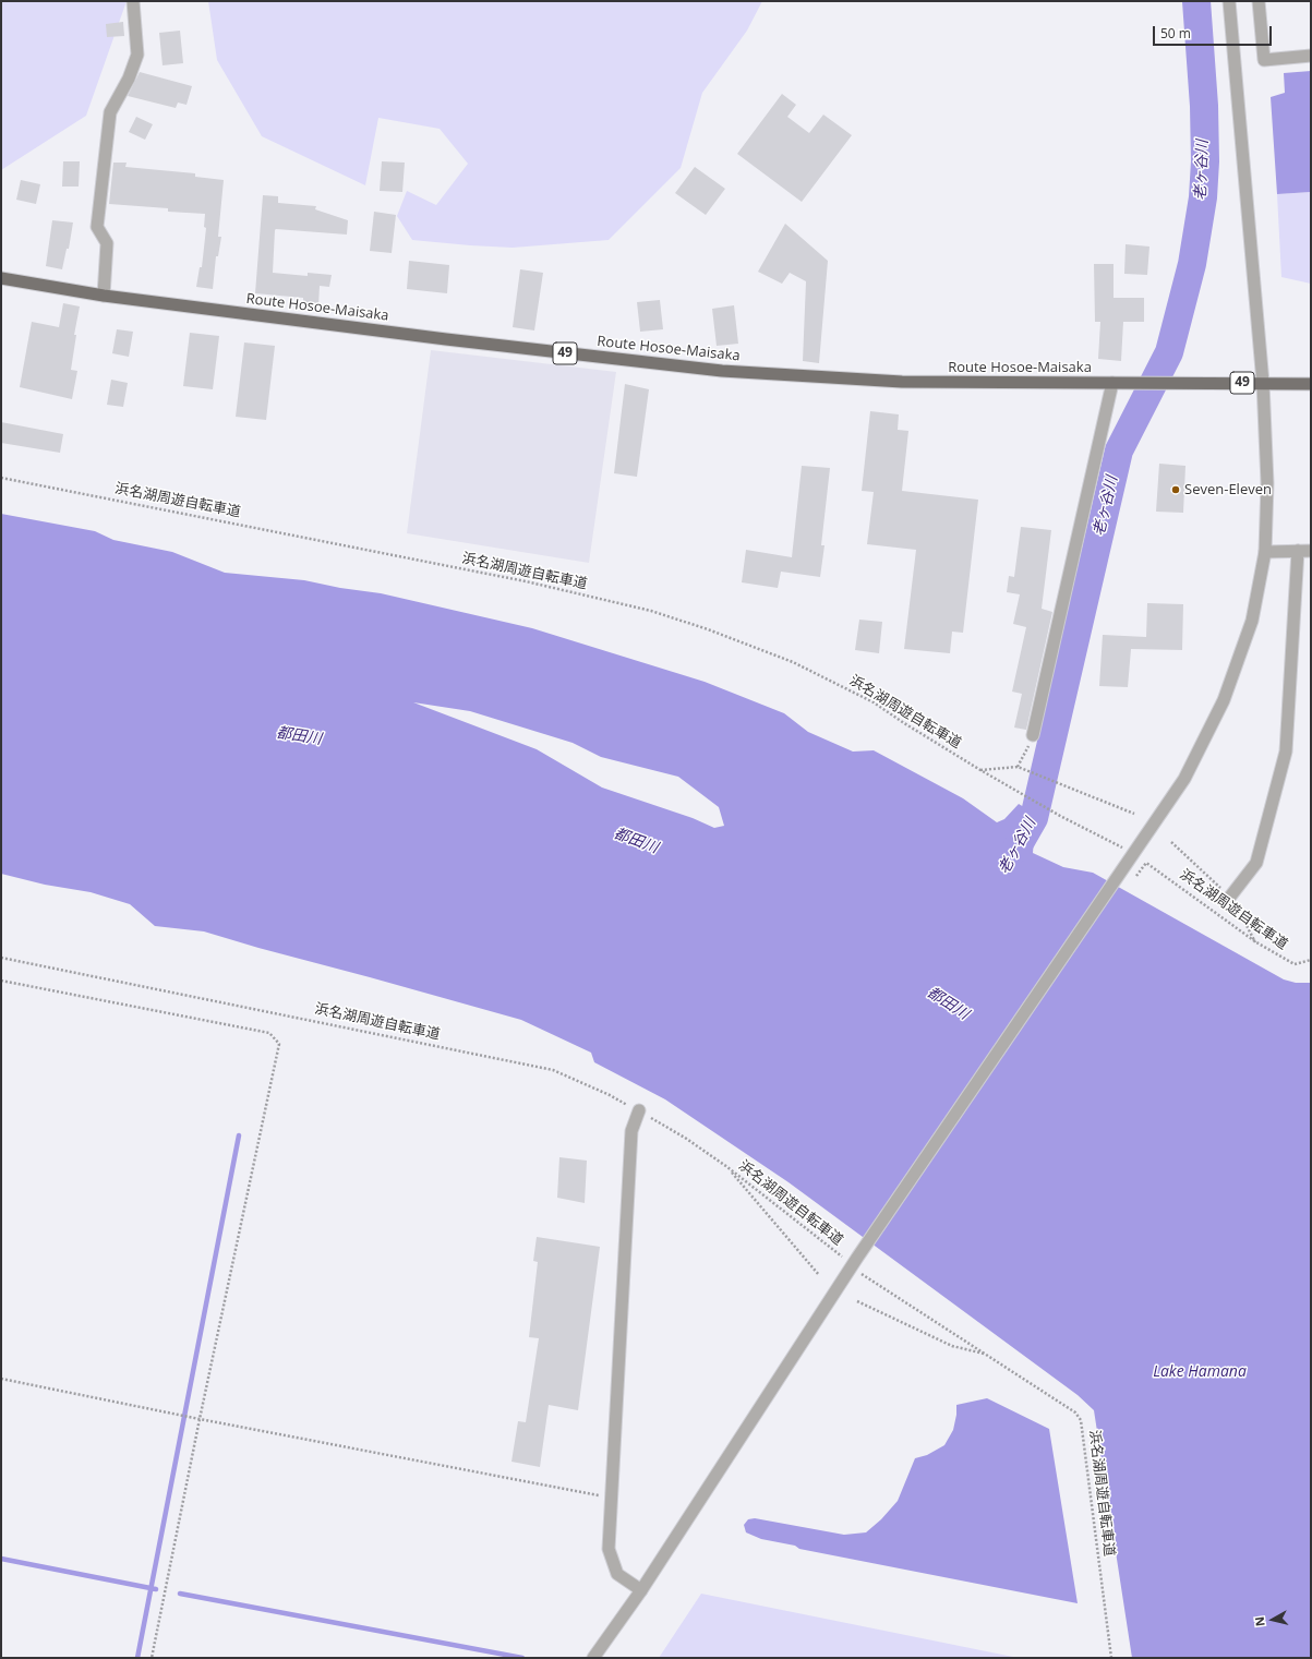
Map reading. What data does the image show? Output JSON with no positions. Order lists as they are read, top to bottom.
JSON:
{
  "streets": {
    "main road": ["Route Hosoe-Maisaka", "49"],
    "path": ["浜名湖周遊自転車道"]
  },
  "water": ["老ヶ谷川", "都田川", "Lake Hamana"],
  "places": ["Seven-Eleven"],
  "scale_bar": "50 m",
  "north": "left"
}
